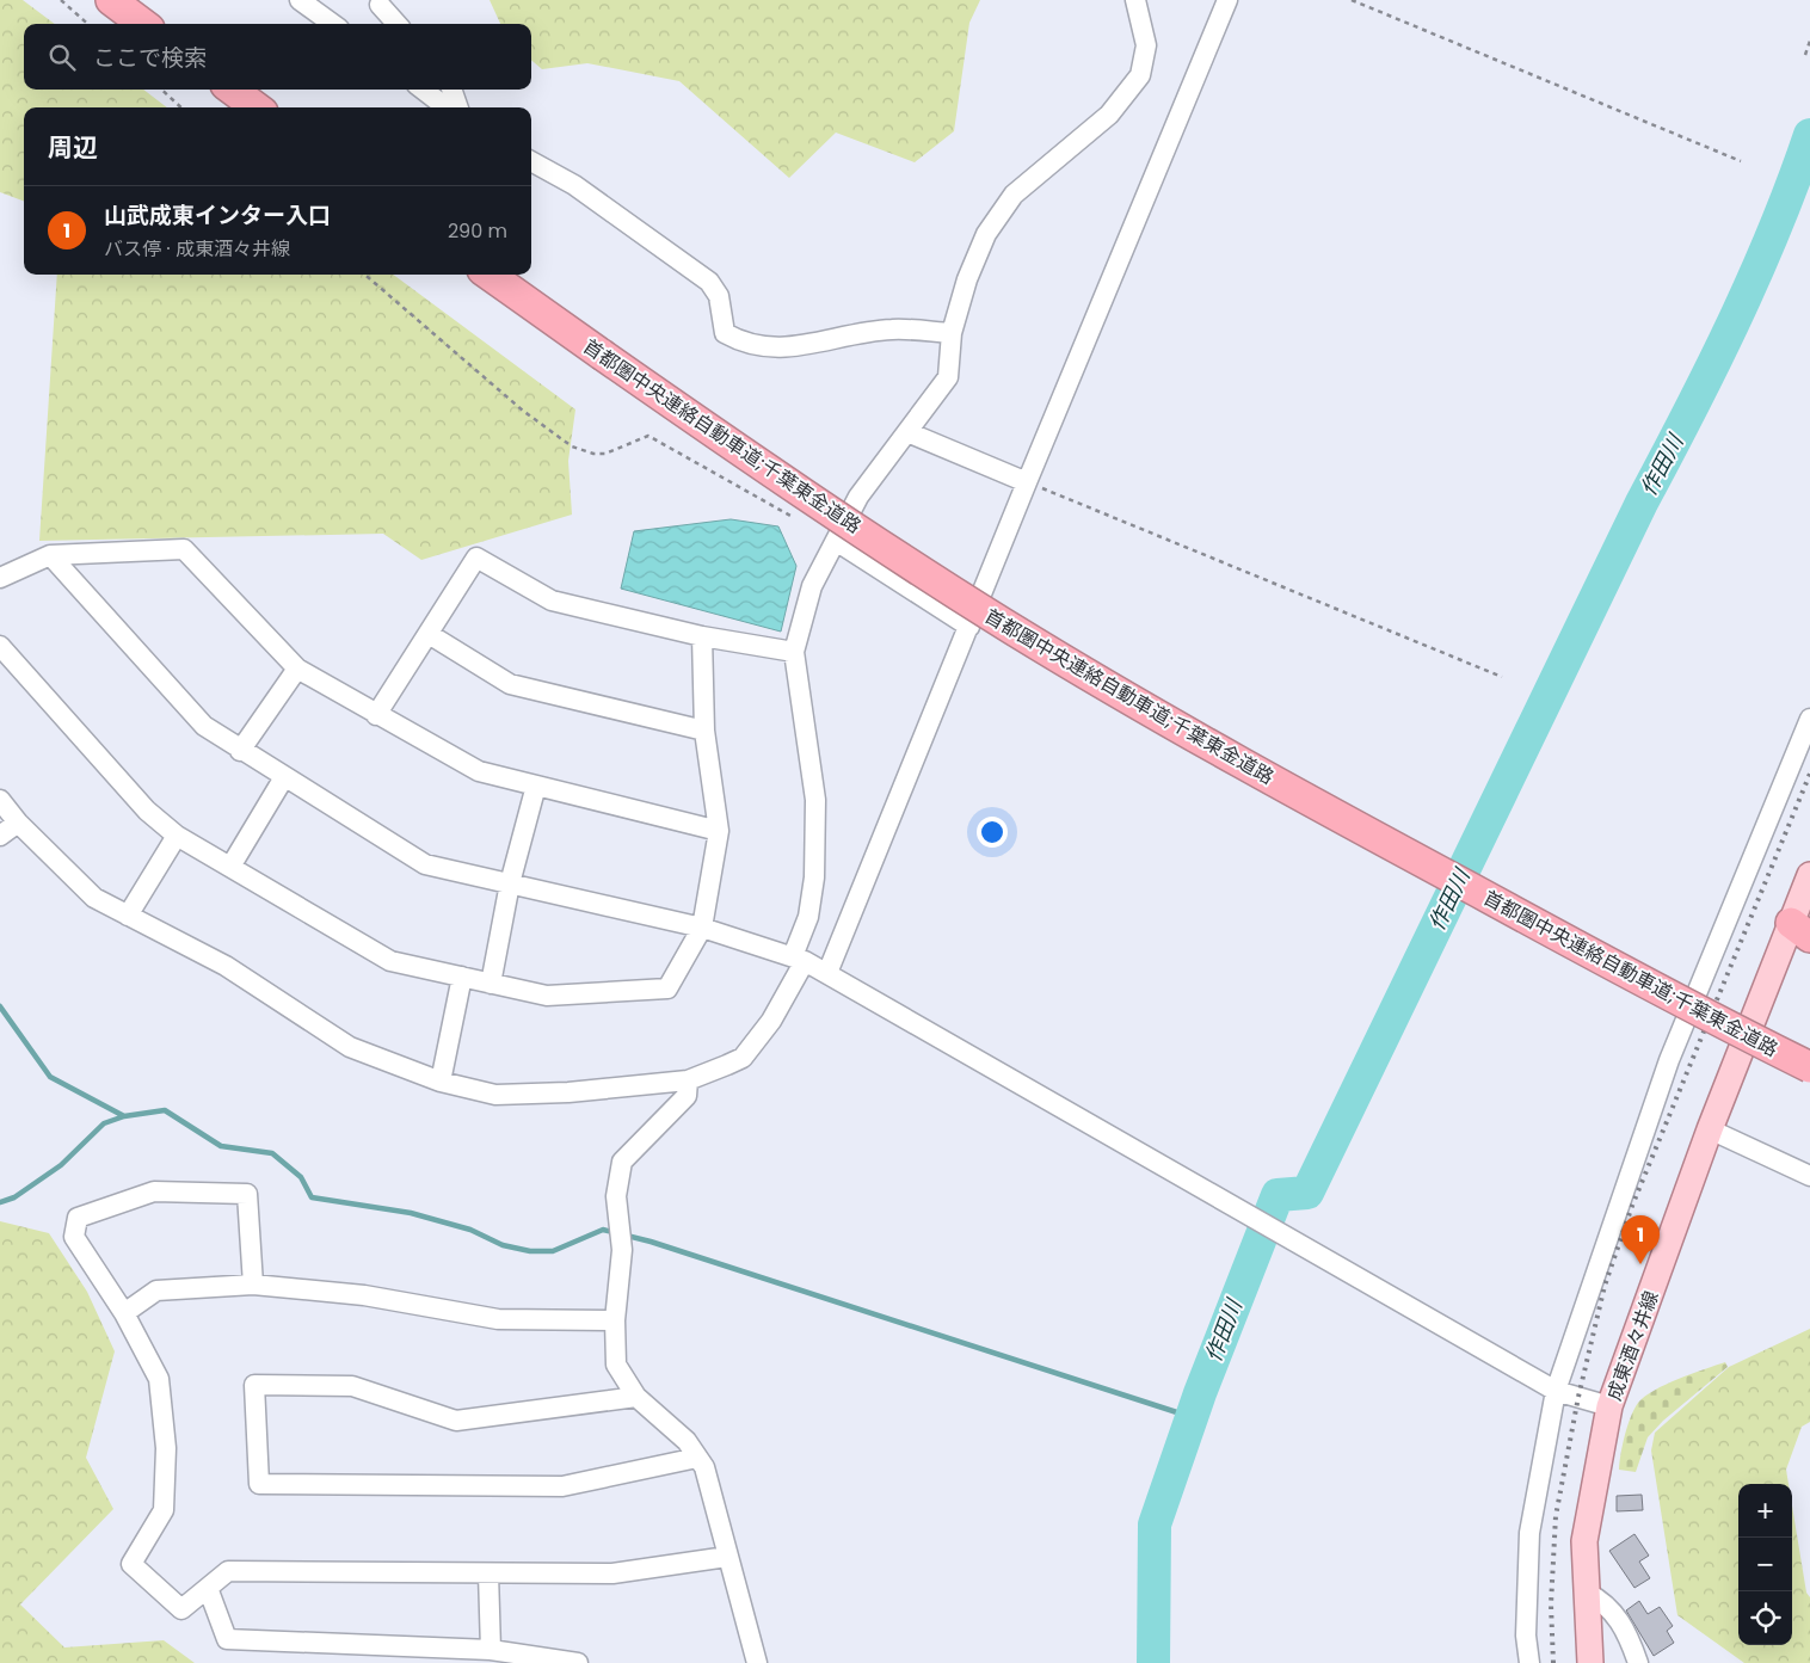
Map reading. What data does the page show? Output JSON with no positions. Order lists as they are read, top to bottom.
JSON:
{
  "streets": {
    "highway": ["首都圏中央連絡自動車道;千葉東金道路"],
    "main road": ["成東酒々井線"]
  },
  "water": ["作田川"],
  "page": {
    "search": "ここで検索",
    "heading": "周辺",
    "list": [
      {
        "mark": "1",
        "name": "山武成東インター入口",
        "note": "バス停 · 成東酒々井線",
        "value": "290 m"
      }
    ],
    "pins": "1",
    "map_buttons": ["+", "−"]
  }
}
